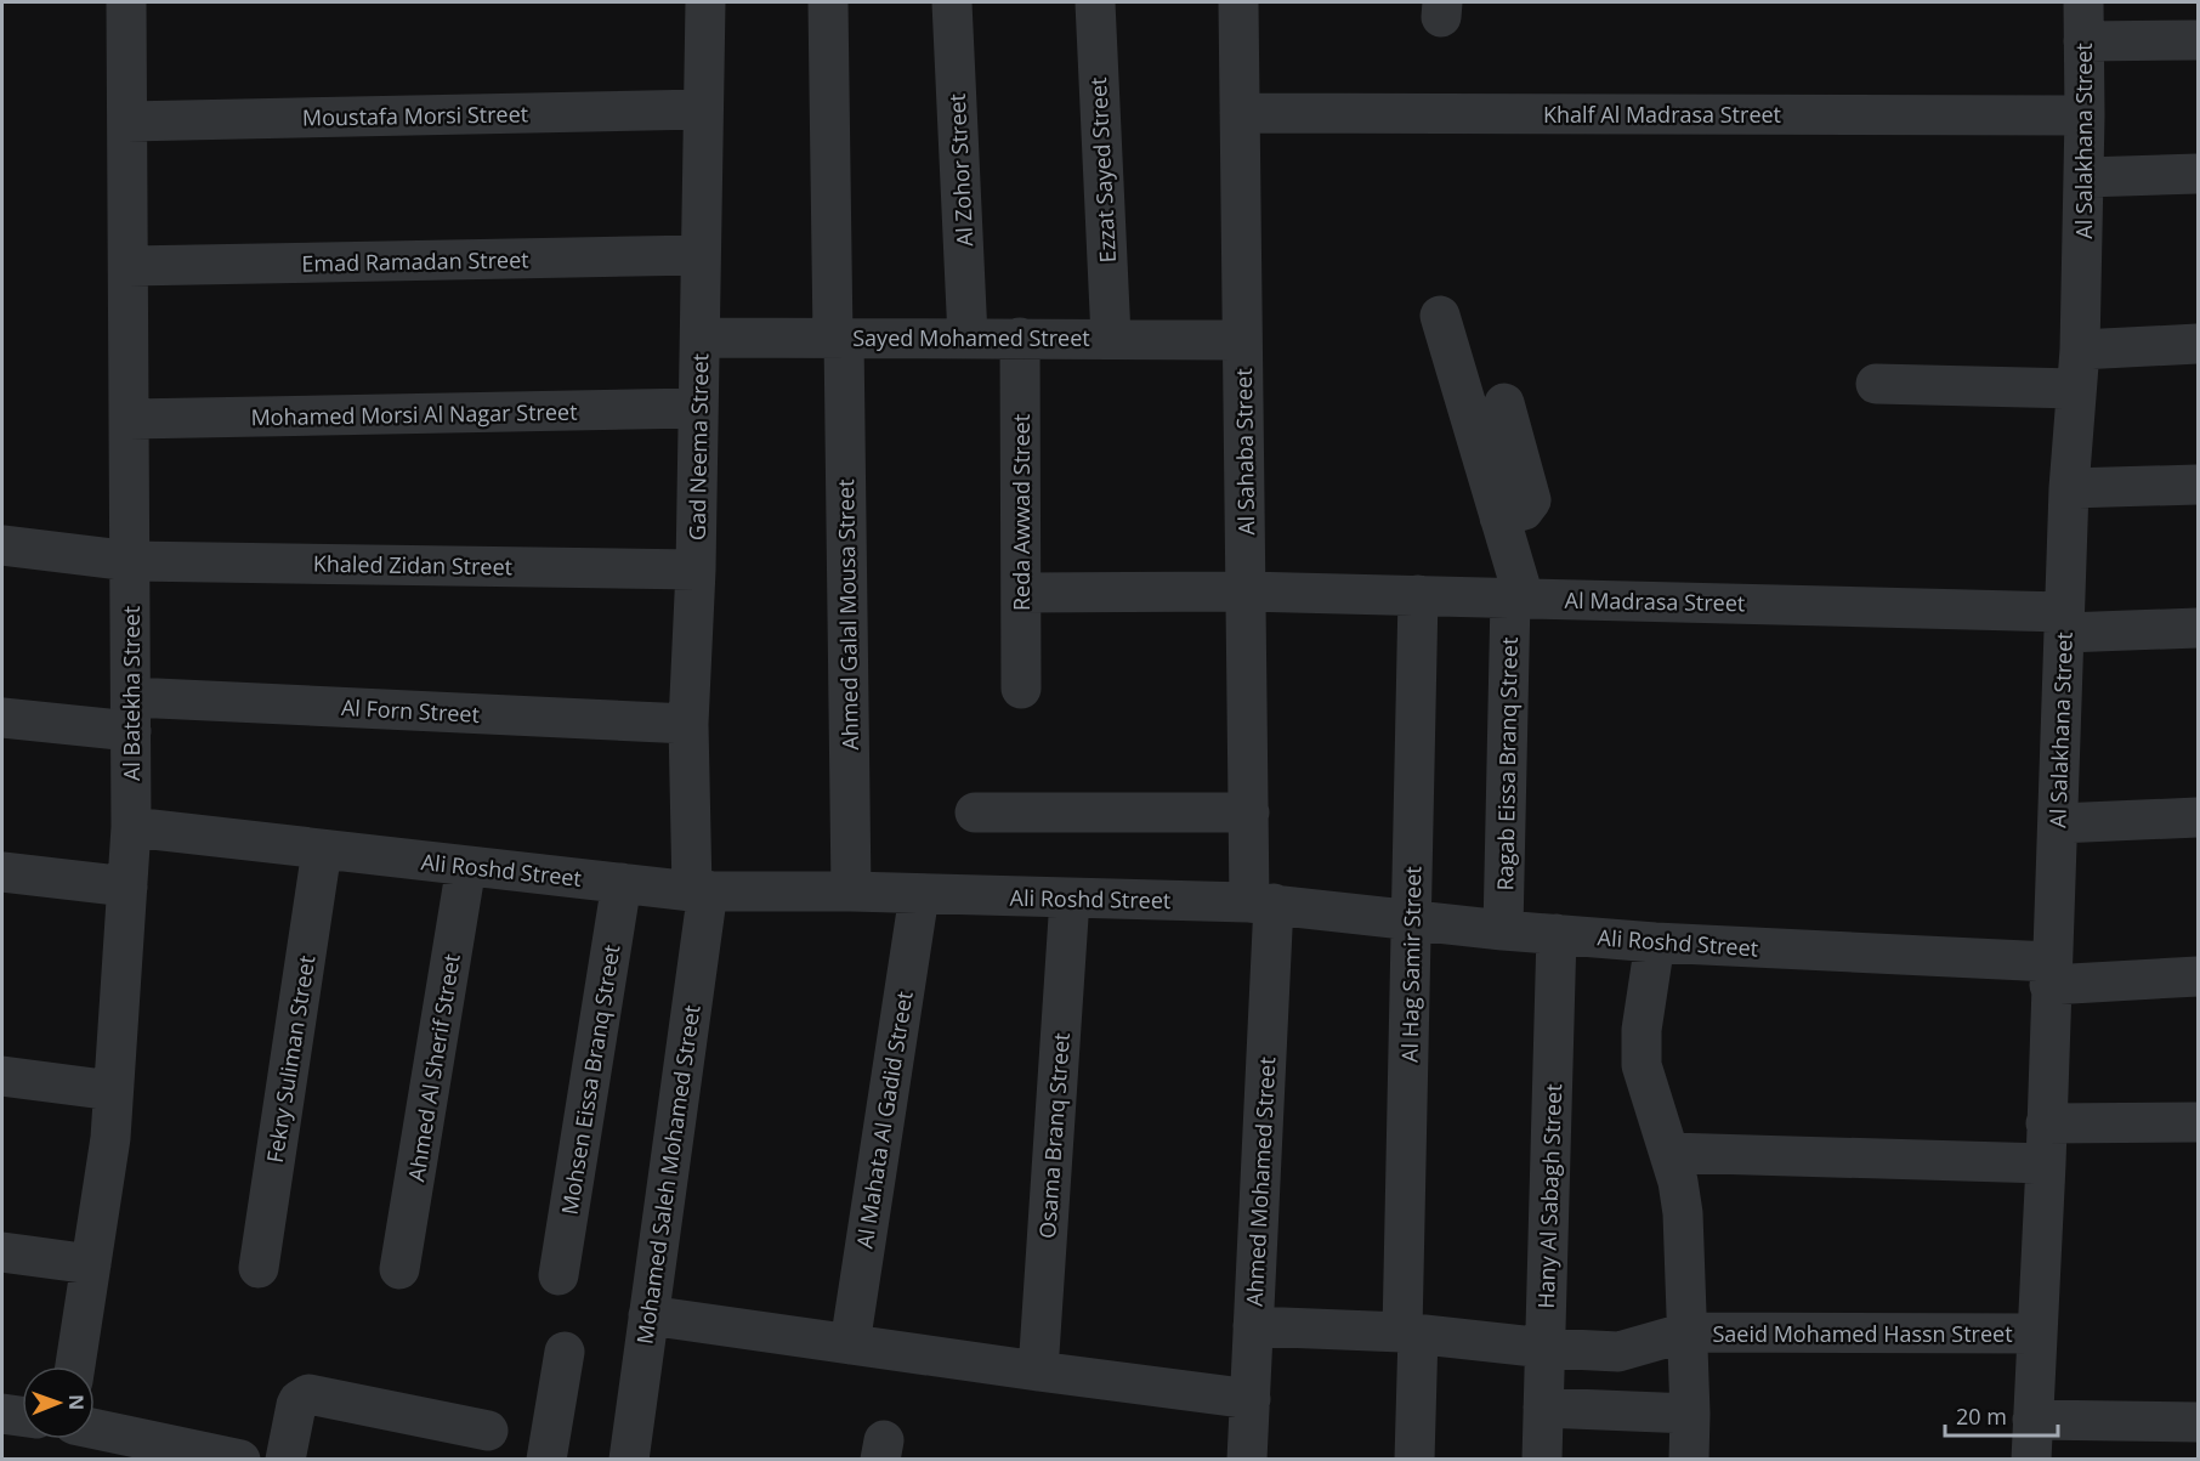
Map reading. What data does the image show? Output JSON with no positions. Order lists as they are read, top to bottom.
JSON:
{
  "streets": {
    "street": [
      "Khalf Al Madrasa Street",
      "Moustafa Morsi Street",
      "Al Salakhana Street",
      "Al Zohor Street",
      "Ezzat Sayed Street",
      "Emad Ramadan Street",
      "Sayed Mohamed Street",
      "Mohamed Morsi Al Nagar Street",
      "Gad Neema Street",
      "Al Sahaba Street",
      "Reda Awwad Street",
      "Khaled Zidan Street",
      "Al Madrasa Street",
      "Ahmed Galal Mousa Street",
      "Al Batekha Street",
      "Al Forn Street",
      "Ragab Eissa Branq Street",
      "Ali Roshd Street",
      "Al Hag Samir Street",
      "Fekry Suliman Street",
      "Ahmed Al Sherif Street",
      "Mohsen Eissa Branq Street",
      "Al Mahata Al Gadid Street",
      "Osama Branq Street",
      "Mohamed Saleh Mohamed Street",
      "Ahmed Mohamed Street",
      "Hany Al Sabagh Street",
      "Saeid Mohamed Hassn Street"
    ]
  },
  "crossings": [
    ["Khalf Al Madrasa Street", "Al Salakhana Street"],
    ["Khalf Al Madrasa Street", "Al Sahaba Street"],
    ["Moustafa Morsi Street", "Gad Neema Street"],
    ["Moustafa Morsi Street", "Al Batekha Street"],
    ["Al Salakhana Street", "Al Madrasa Street"],
    ["Al Salakhana Street", "Ali Roshd Street"],
    ["Al Salakhana Street", "Saeid Mohamed Hassn Street"],
    ["Al Zohor Street", "Sayed Mohamed Street"],
    ["Ezzat Sayed Street", "Sayed Mohamed Street"],
    ["Emad Ramadan Street", "Gad Neema Street"],
    ["Emad Ramadan Street", "Al Batekha Street"],
    ["Sayed Mohamed Street", "Gad Neema Street"],
    ["Sayed Mohamed Street", "Al Sahaba Street"],
    ["Sayed Mohamed Street", "Reda Awwad Street"],
    ["Sayed Mohamed Street", "Ahmed Galal Mousa Street"],
    ["Mohamed Morsi Al Nagar Street", "Gad Neema Street"],
    ["Mohamed Morsi Al Nagar Street", "Al Batekha Street"],
    ["Gad Neema Street", "Khaled Zidan Street"],
    ["Gad Neema Street", "Al Forn Street"],
    ["Gad Neema Street", "Ali Roshd Street"],
    ["Gad Neema Street", "Mohamed Saleh Mohamed Street"],
    ["Al Sahaba Street", "Al Madrasa Street"],
    ["Al Sahaba Street", "Ali Roshd Street"],
    ["Al Sahaba Street", "Ahmed Mohamed Street"],
    ["Reda Awwad Street", "Al Madrasa Street"],
    ["Khaled Zidan Street", "Al Batekha Street"],
    ["Al Madrasa Street", "Ragab Eissa Branq Street"],
    ["Al Madrasa Street", "Al Hag Samir Street"],
    ["Ahmed Galal Mousa Street", "Ali Roshd Street"],
    ["Al Batekha Street", "Al Forn Street"],
    ["Al Batekha Street", "Ali Roshd Street"],
    ["Ragab Eissa Branq Street", "Ali Roshd Street"],
    ["Ali Roshd Street", "Al Hag Samir Street"],
    ["Ali Roshd Street", "Fekry Suliman Street"],
    ["Ali Roshd Street", "Ahmed Al Sherif Street"],
    ["Ali Roshd Street", "Mohsen Eissa Branq Street"],
    ["Ali Roshd Street", "Al Mahata Al Gadid Street"],
    ["Ali Roshd Street", "Osama Branq Street"],
    ["Ali Roshd Street", "Mohamed Saleh Mohamed Street"],
    ["Ali Roshd Street", "Ahmed Mohamed Street"],
    ["Ali Roshd Street", "Hany Al Sabagh Street"],
    ["Al Hag Samir Street", "Saeid Mohamed Hassn Street"],
    ["Ahmed Mohamed Street", "Saeid Mohamed Hassn Street"],
    ["Hany Al Sabagh Street", "Saeid Mohamed Hassn Street"]
  ],
  "scale_bar": "20 m",
  "north": "right"
}
